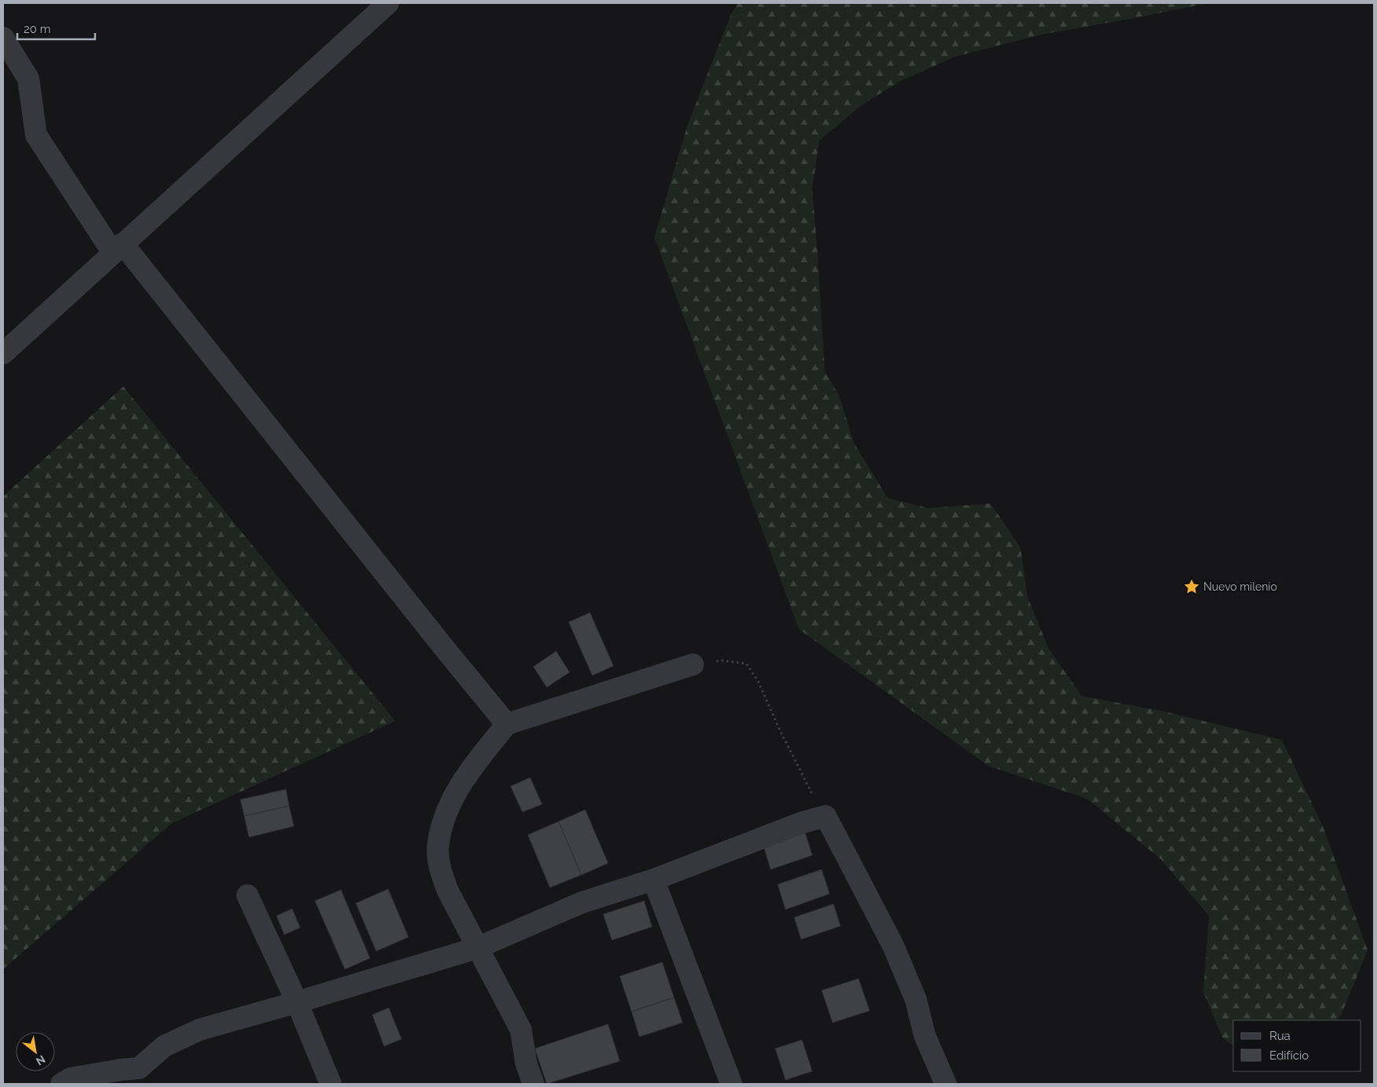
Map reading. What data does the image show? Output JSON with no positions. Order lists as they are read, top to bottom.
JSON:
{
  "places": {
    "place": ["Nuevo milenio"]
  },
  "legend": ["Rua", "Edifício"],
  "scale_bar": "20 m",
  "north": "bottom right"
}
